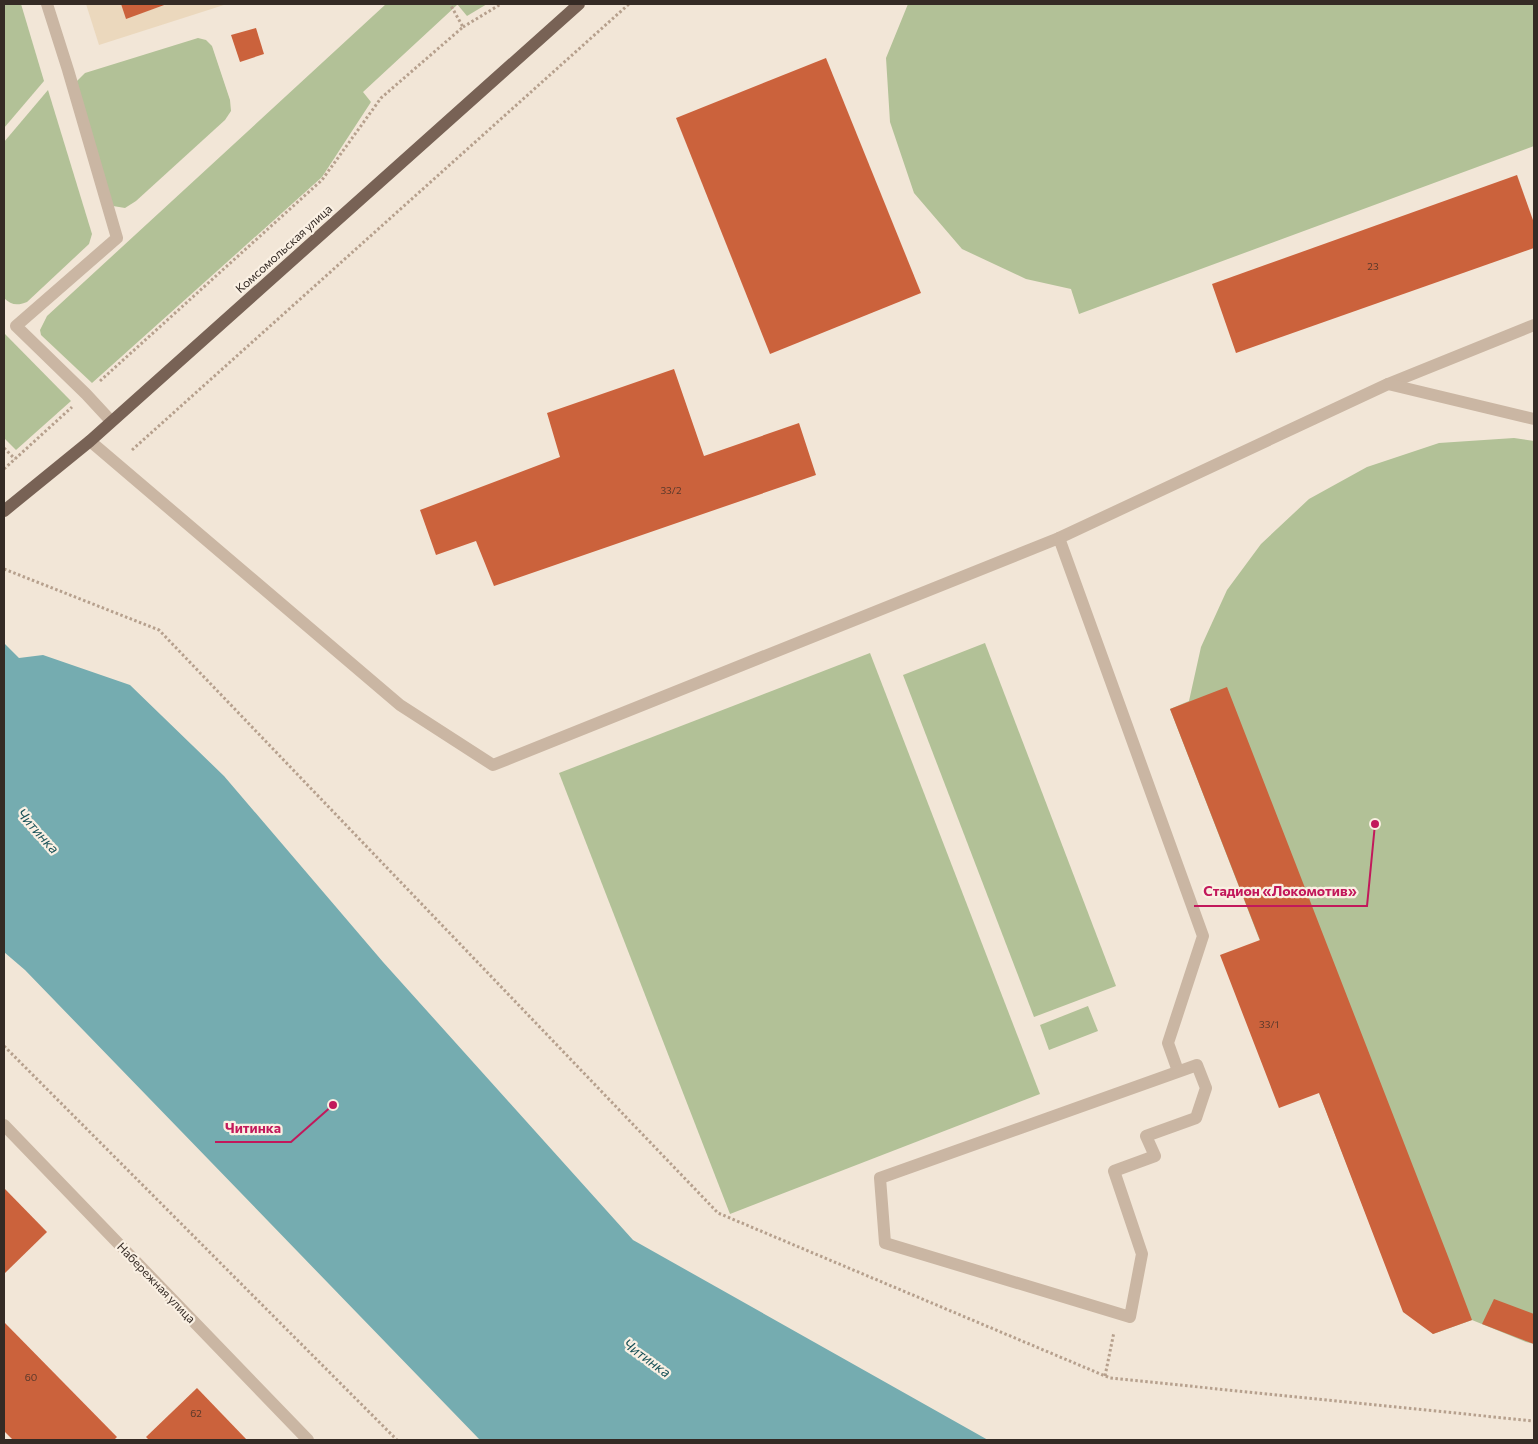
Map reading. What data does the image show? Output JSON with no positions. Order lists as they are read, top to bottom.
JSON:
{
  "streets": {
    "main road": ["Комсомольская улица"],
    "street": ["Набережная улица"]
  },
  "water": ["Читинка"],
  "places": ["Стадион «Локомотив»", "Читинка"],
  "house_numbers": [
    "23",
    "33/2",
    "33/1",
    "60",
    "62"
  ]
}
